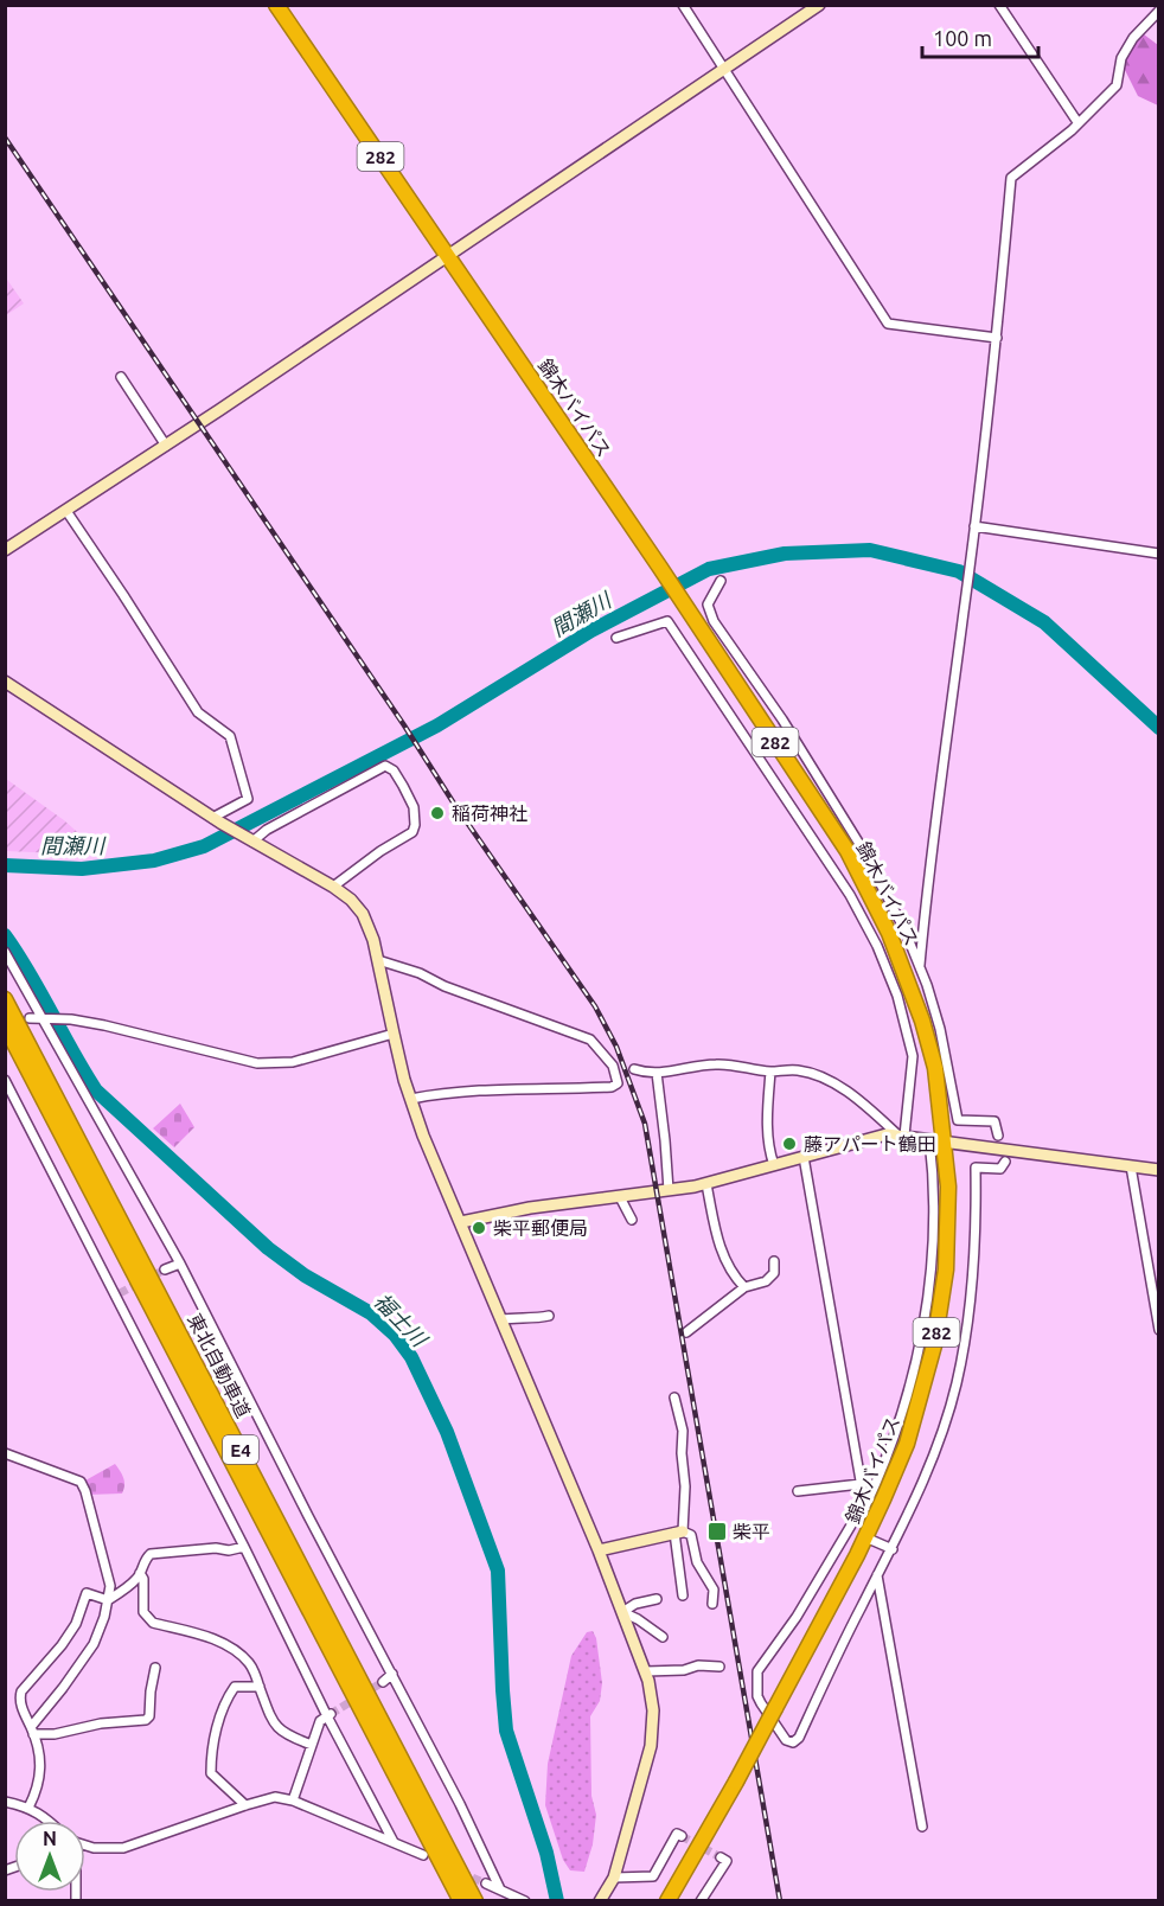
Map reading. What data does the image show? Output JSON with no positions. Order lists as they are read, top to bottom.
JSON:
{
  "streets": {
    "highway": [
      "282",
      "錦木バイパス",
      "東北自動車道",
      "E4"
    ]
  },
  "water": ["間瀬川", "福士川"],
  "places": {
    "other": ["稲荷神社", "藤アパート鶴田", "柴平郵便局"],
    "transit": ["柴平"]
  },
  "scale_bar": "100 m",
  "north": "top"
}
